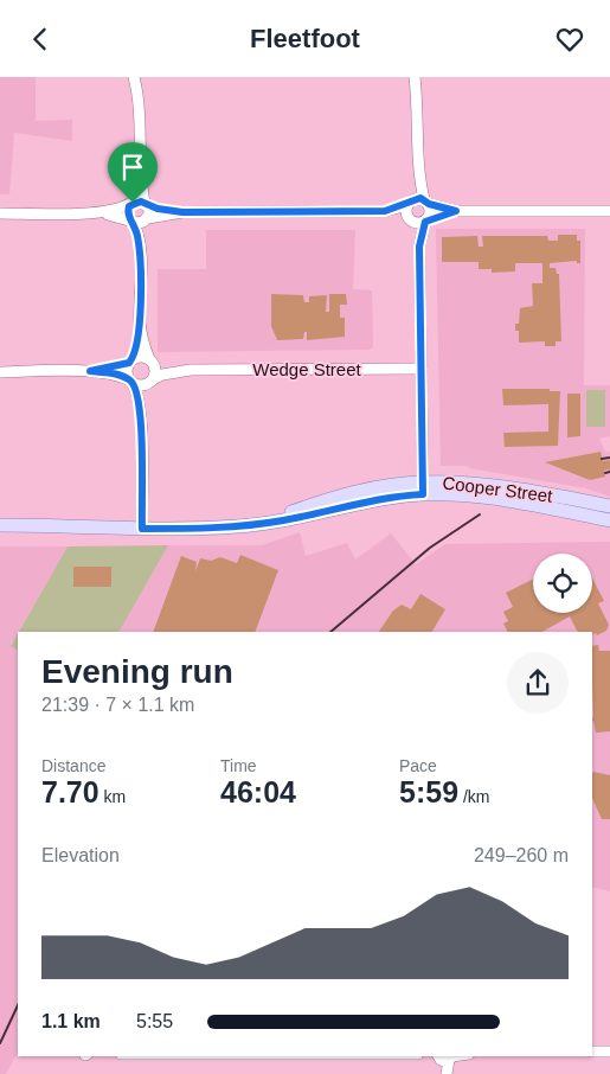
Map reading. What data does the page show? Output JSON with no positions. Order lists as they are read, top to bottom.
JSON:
{
  "streets": {
    "main road": ["Cooper Street"],
    "street": ["Wedge Street"]
  },
  "page": {
    "header": "Fleetfoot",
    "heading": ["Evening run", "21:39 · 7 × 1.1 km"],
    "stats": [
      ["Distance", "7.70 km"],
      ["Time", "46:04"],
      ["Pace", "5:59 /km"]
    ],
    "chart": ["Elevation", "249–260 m"],
    "list": [
      {
        "name": "1.1 km",
        "note": "5:55"
      }
    ]
  }
}
